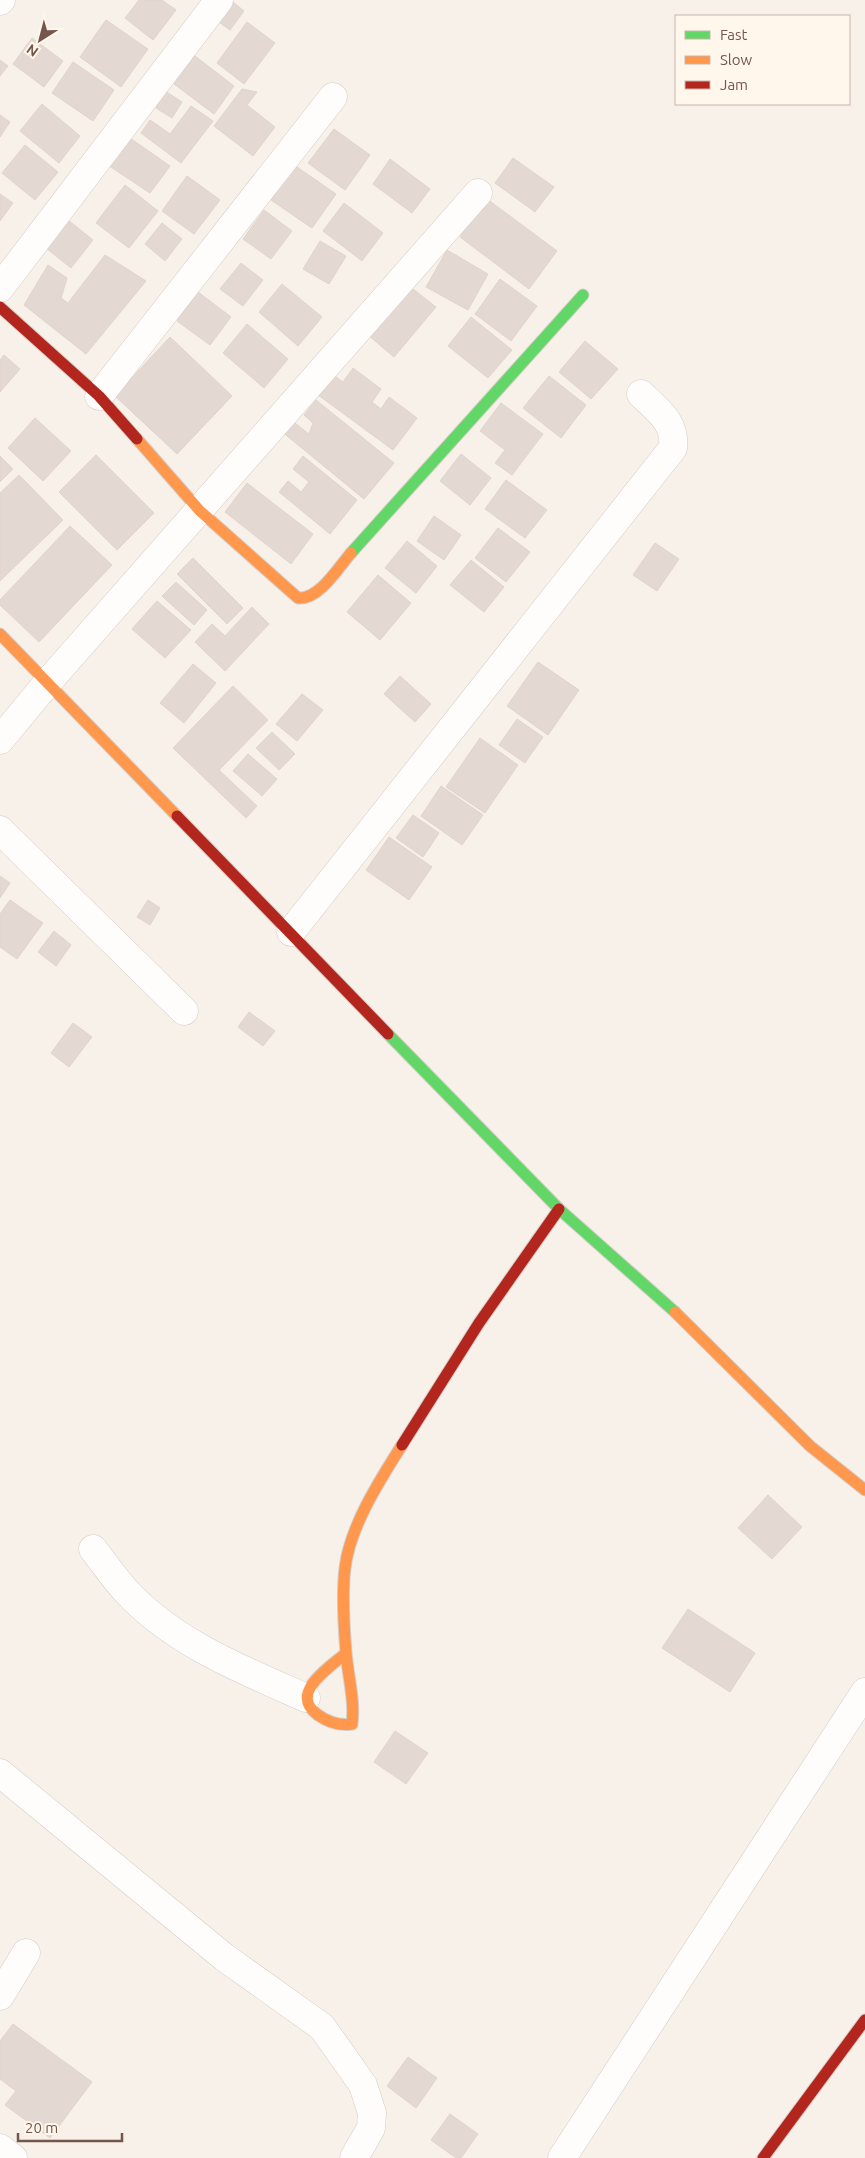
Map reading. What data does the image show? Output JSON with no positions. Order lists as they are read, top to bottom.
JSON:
{
  "legend": ["Fast", "Slow", "Jam"],
  "scale_bar": "20 m",
  "north": "bottom left"
}
